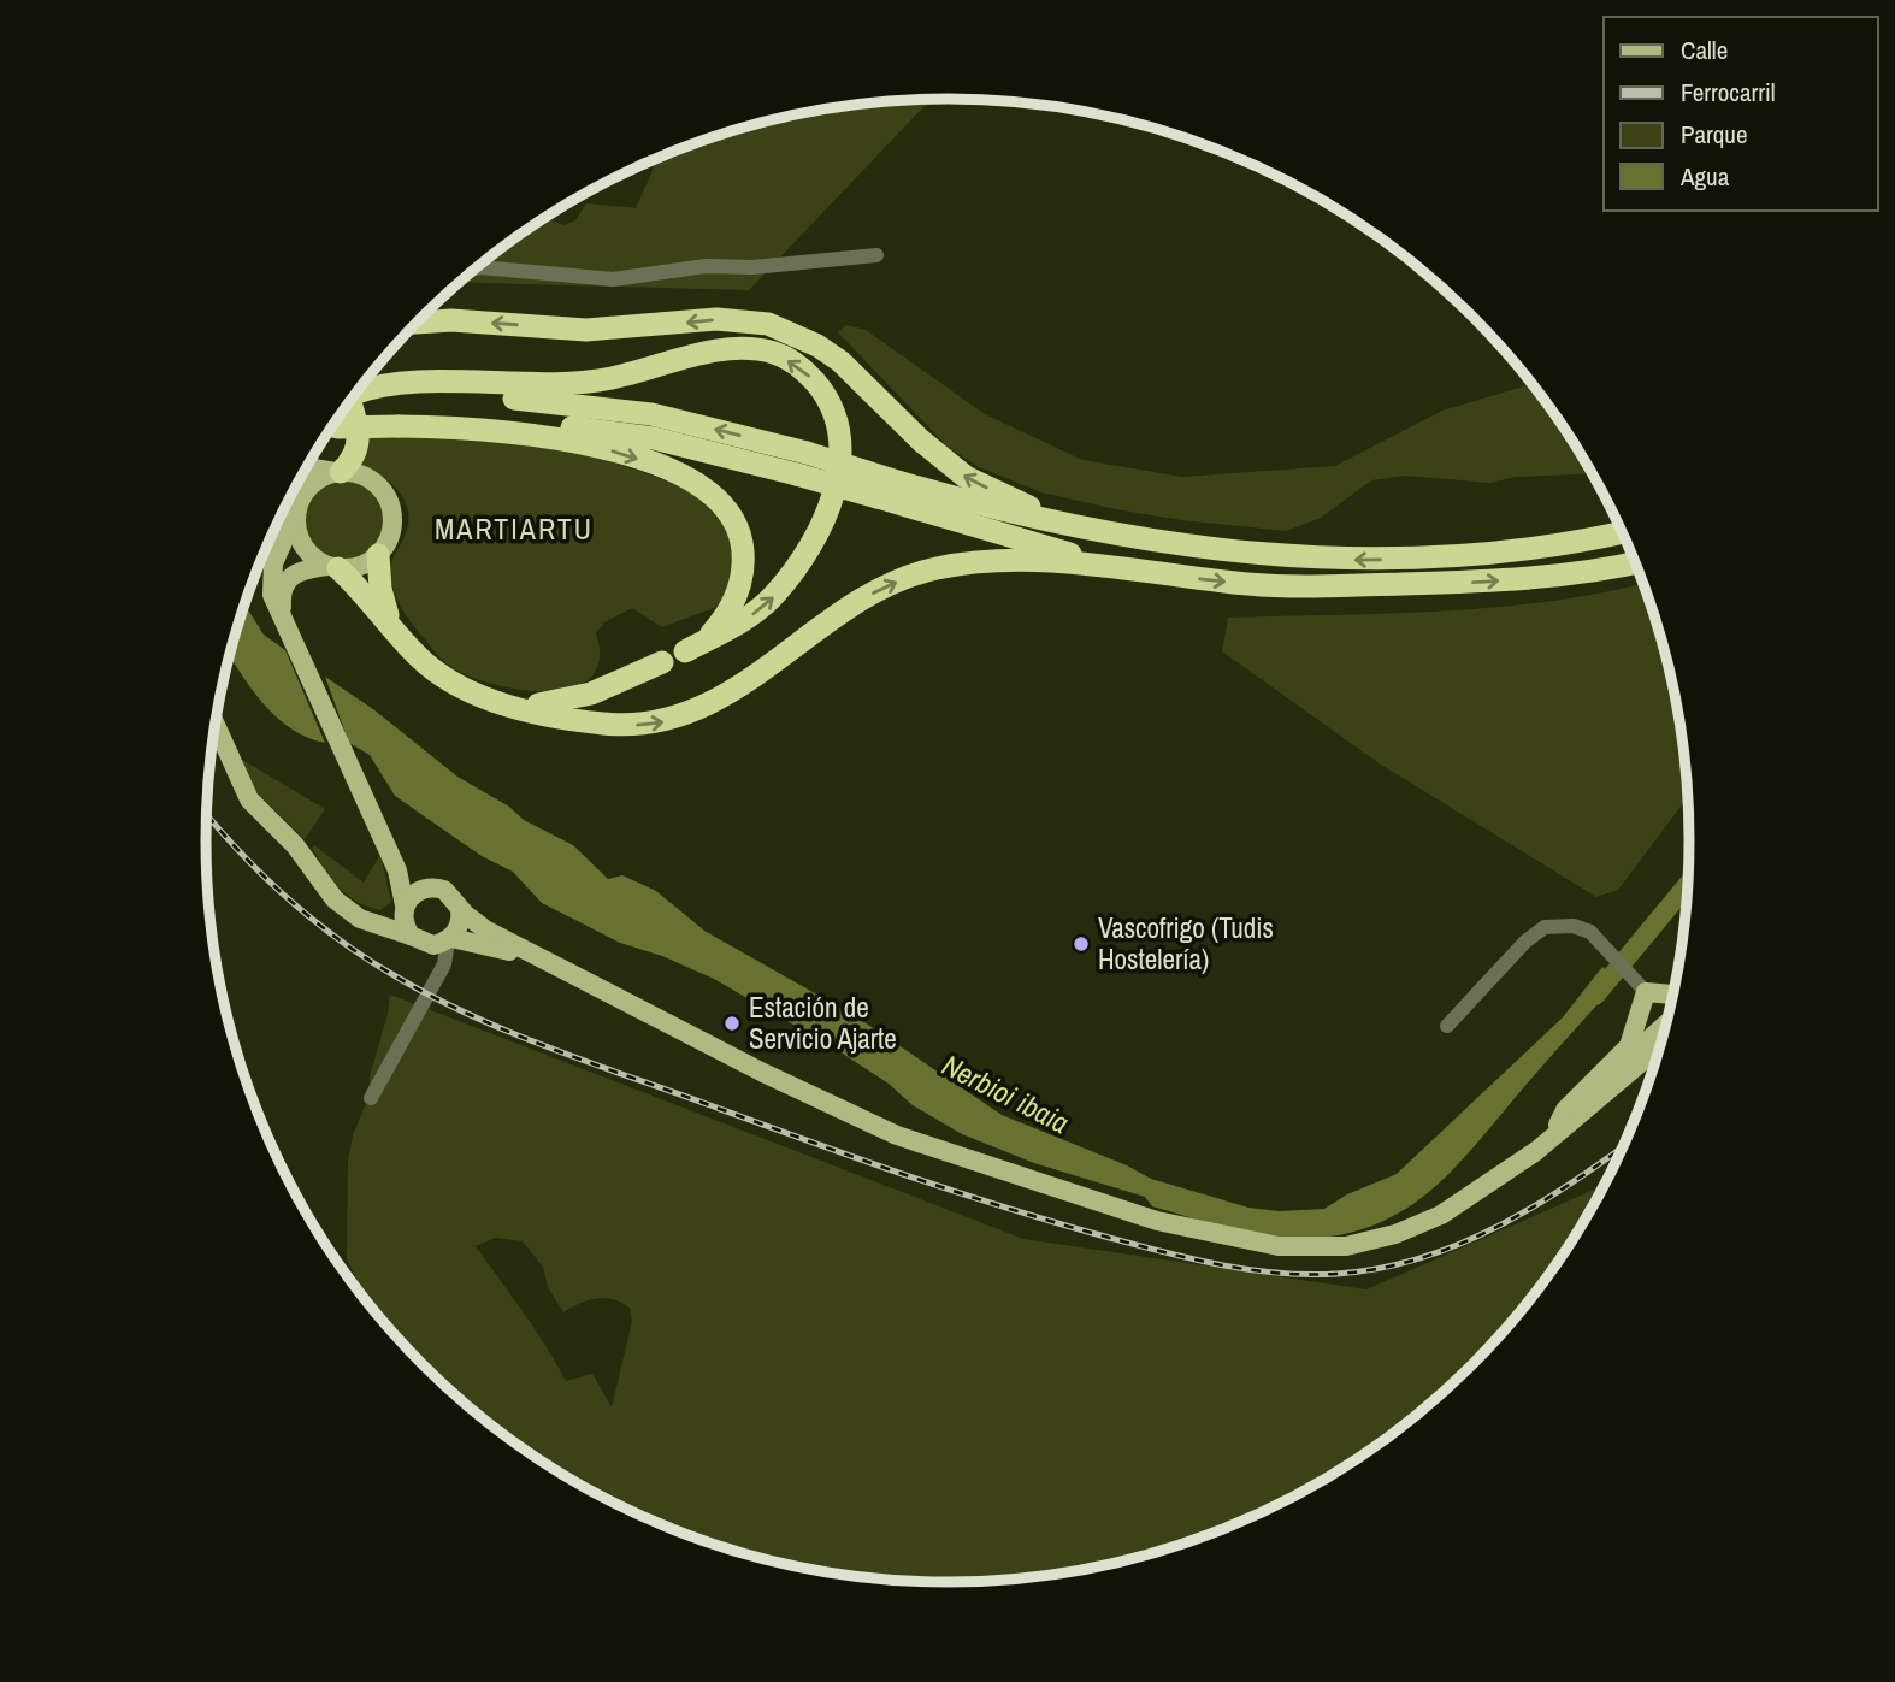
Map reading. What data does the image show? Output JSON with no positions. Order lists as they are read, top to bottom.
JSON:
{
  "districts": ["MARTIARTU"],
  "water": ["Nerbioi ibaia"],
  "places": ["Vascofrigo (Tudis Hostelería)", "Estación de Servicio Ajarte"],
  "legend": [
    "Calle",
    "Ferrocarril",
    "Parque",
    "Agua"
  ]
}
